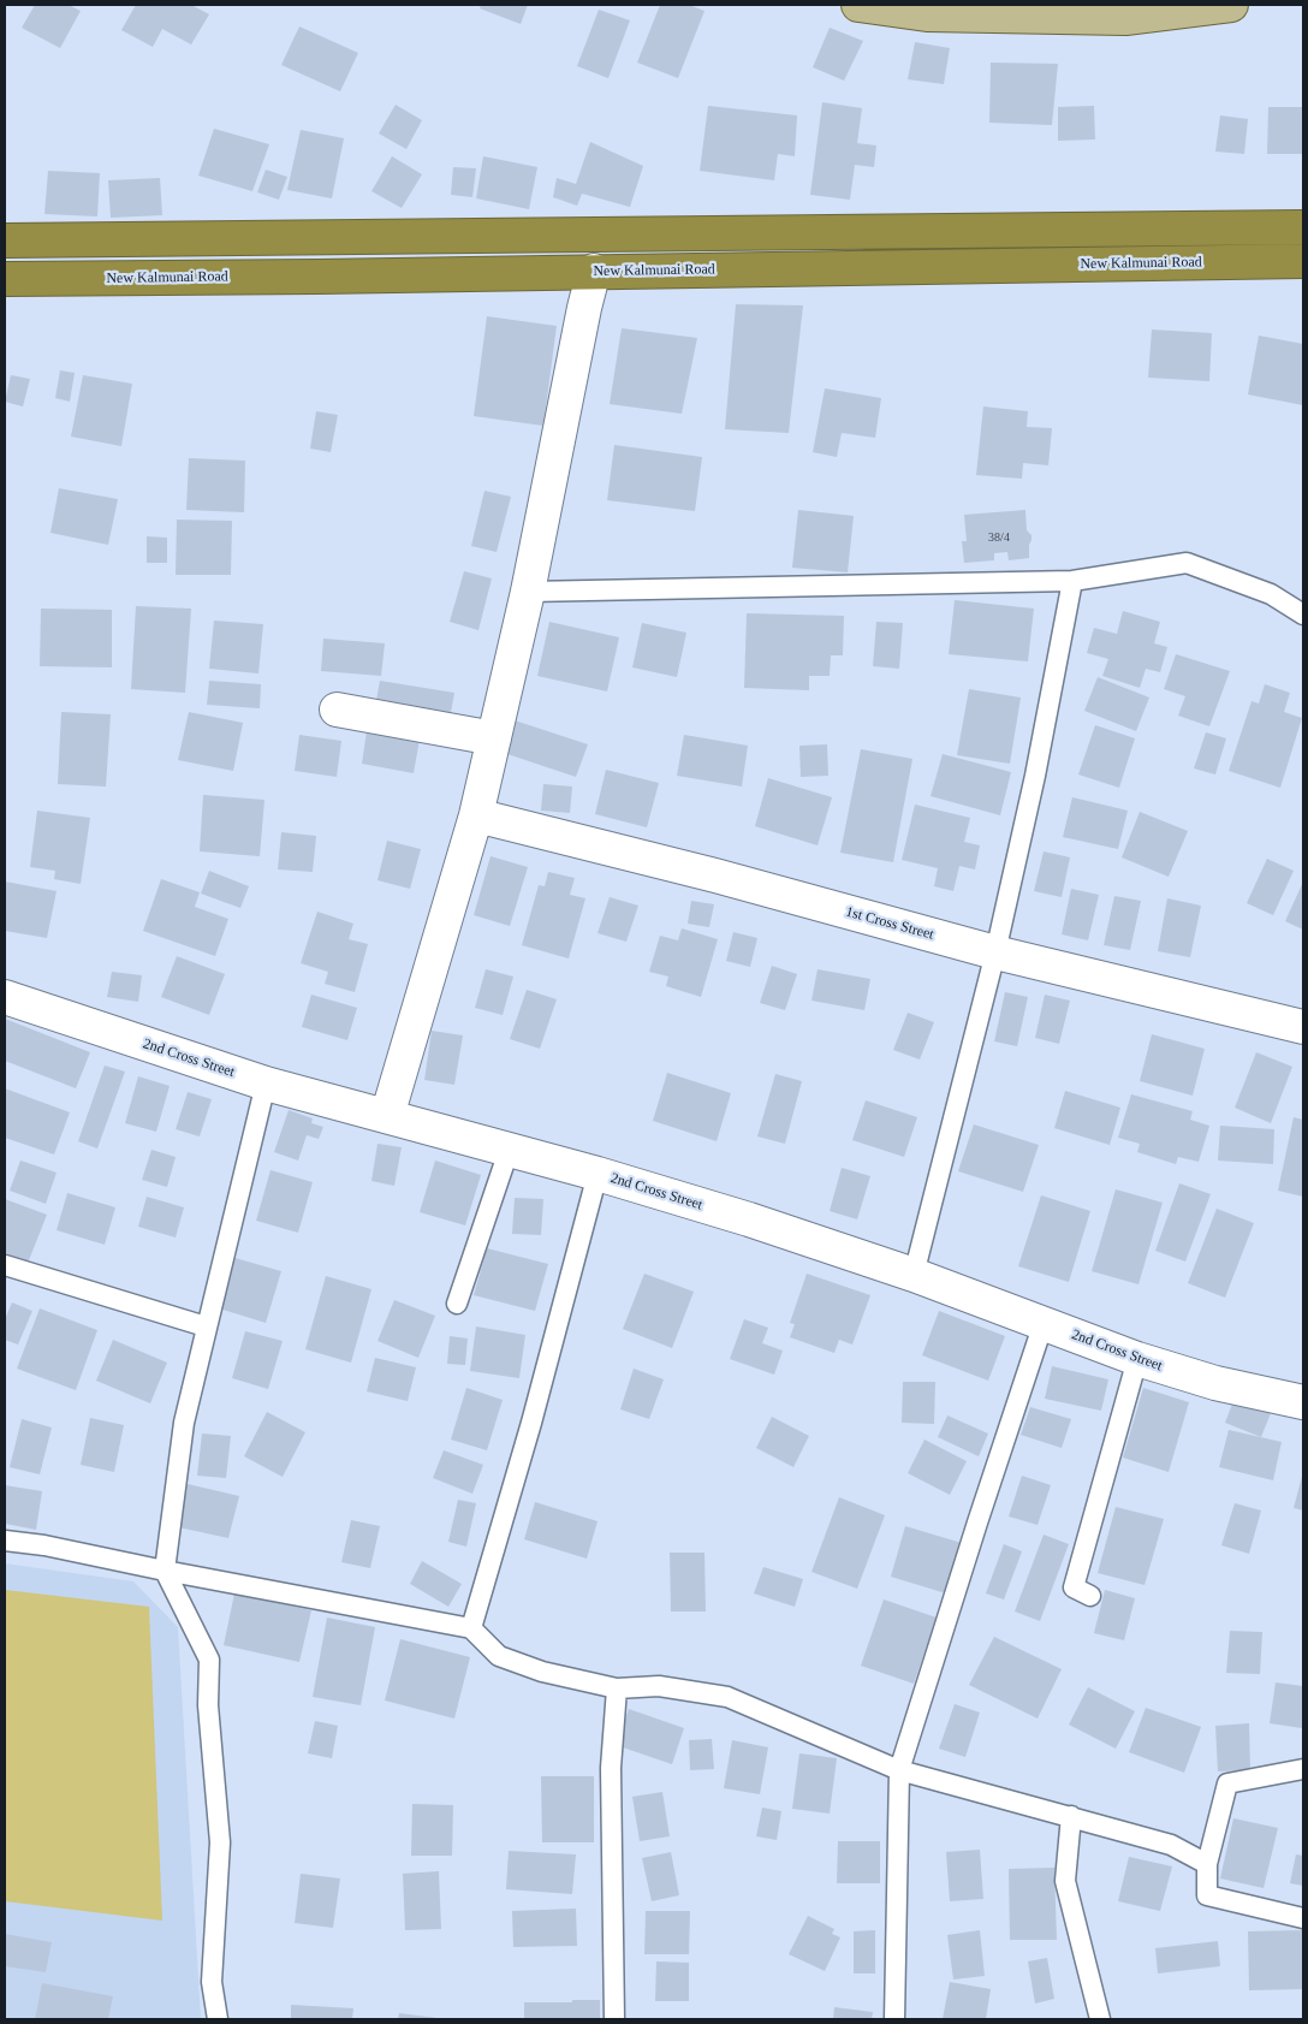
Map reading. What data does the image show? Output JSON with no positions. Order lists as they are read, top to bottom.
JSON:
{
  "streets": {
    "highway": ["New Kalmunai Road"],
    "street": ["1st Cross Street", "2nd Cross Street"]
  },
  "house_numbers": ["38/4"]
}
